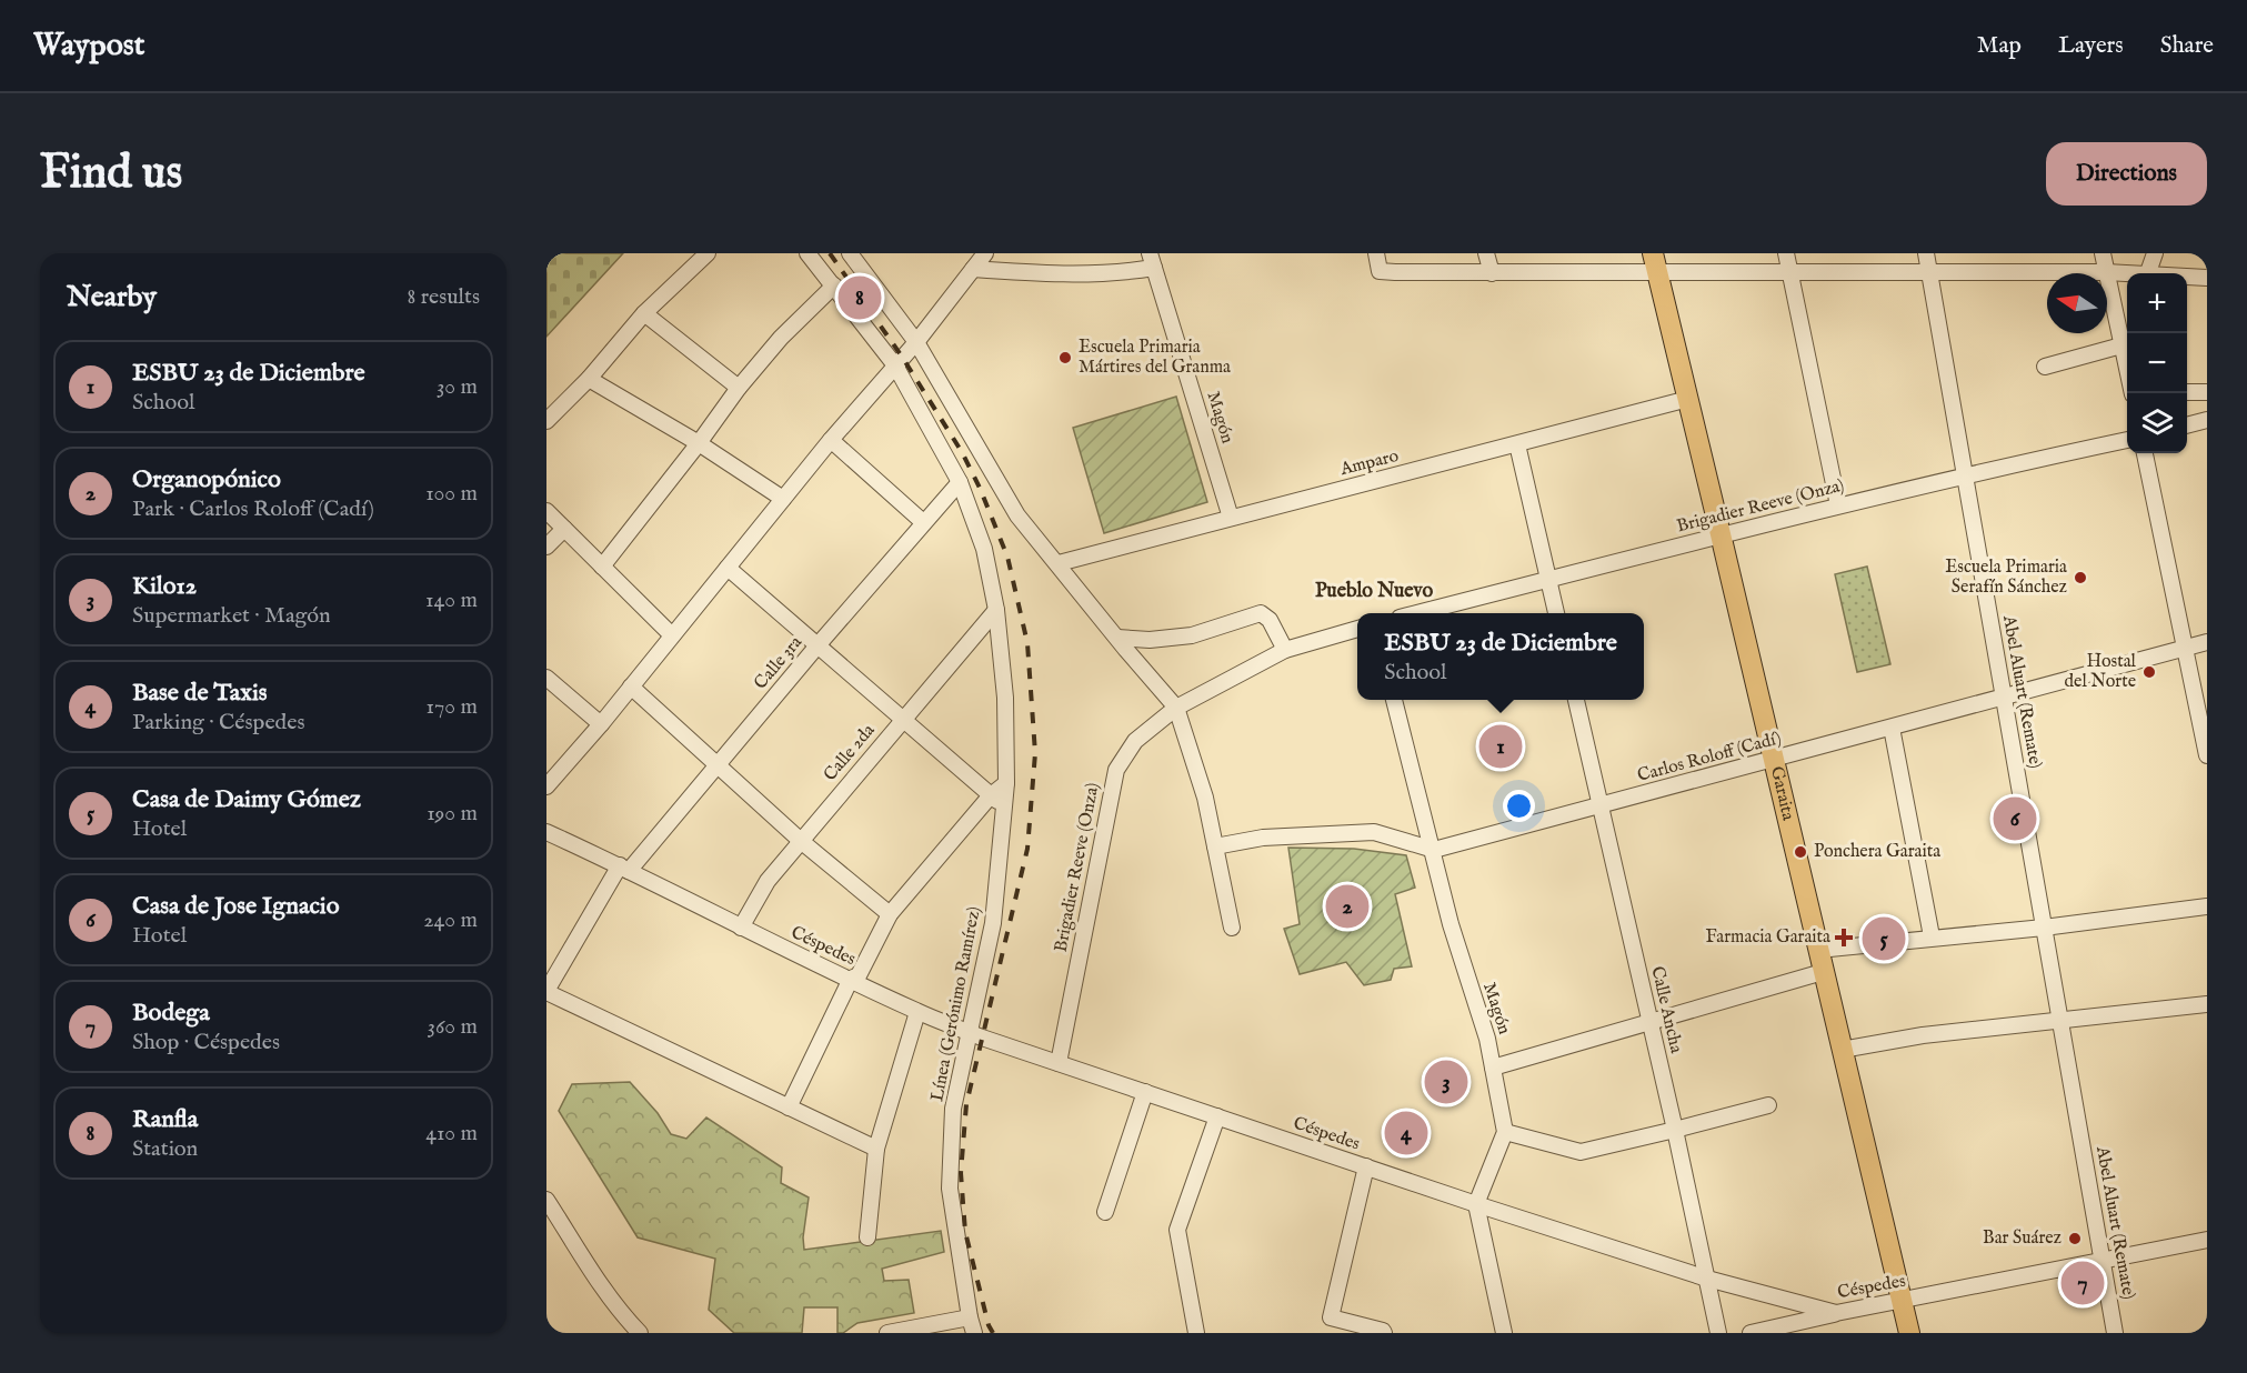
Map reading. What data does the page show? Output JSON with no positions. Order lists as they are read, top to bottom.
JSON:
{
  "streets": {
    "main road": ["Garaita"],
    "street": [
      "Magón",
      "Amparo",
      "Brigadier Reeve (Onza)",
      "Calle 3ra",
      "Abel Aluart (Remate)",
      "Calle 2da",
      "Carlos Roloff (Cadí)",
      "Céspedes",
      "Línea (Gerónimo Ramírez)",
      "Calle Ancha"
    ]
  },
  "crossings": [
    ["Magón", "Amparo"],
    ["Magón", "Carlos Roloff (Cadí)"],
    ["Amparo", "Garaita"],
    ["Brigadier Reeve (Onza)", "Abel Aluart (Remate)"],
    ["Brigadier Reeve (Onza)", "Garaita"],
    ["Brigadier Reeve (Onza)", "Céspedes"],
    ["Calle 3ra", "Céspedes"],
    ["Calle 3ra", "Línea (Gerónimo Ramírez)"],
    ["Abel Aluart (Remate)", "Carlos Roloff (Cadí)"],
    ["Abel Aluart (Remate)", "Céspedes"],
    ["Calle 2da", "Céspedes"],
    ["Calle 2da", "Línea (Gerónimo Ramírez)"],
    ["Carlos Roloff (Cadí)", "Garaita"],
    ["Carlos Roloff (Cadí)", "Calle Ancha"],
    ["Garaita", "Céspedes"],
    ["Céspedes", "Línea (Gerónimo Ramírez)"],
    ["Céspedes", "Calle Ancha"]
  ],
  "districts": ["Pueblo Nuevo"],
  "places": {
    "other": [
      "Escuela Primaria Mártires del Granma",
      "Escuela Primaria Serafín Sánchez",
      "Hostal del Norte",
      "Ponchera Garaita",
      "Bar Suárez"
    ],
    "health": ["Farmacia Garaita"]
  },
  "north": "left",
  "page": {
    "header": "Waypost",
    "nav": ["Map", "Layers", "Share"],
    "buttons": "Directions",
    "title": "Find us",
    "heading": ["Nearby", "8 results"],
    "map_buttons": ["+", "−"],
    "pins": [
      "8",
      "1",
      "6",
      "2",
      "5",
      "3",
      "4",
      "7"
    ],
    "list": [
      {
        "mark": "1",
        "name": "ESBU 23 de Diciembre",
        "note": "School",
        "value": "30 m"
      },
      {
        "mark": "2",
        "name": "Organopónico",
        "note": "Park · Carlos Roloff (Cadí)",
        "value": "100 m"
      },
      {
        "mark": "3",
        "name": "Kilo12",
        "note": "Supermarket · Magón",
        "value": "140 m"
      },
      {
        "mark": "4",
        "name": "Base de Taxis",
        "note": "Parking · Céspedes",
        "value": "170 m"
      },
      {
        "mark": "5",
        "name": "Casa de Daimy Gómez",
        "note": "Hotel",
        "value": "190 m"
      },
      {
        "mark": "6",
        "name": "Casa de Jose Ignacio",
        "note": "Hotel",
        "value": "240 m"
      },
      {
        "mark": "7",
        "name": "Bodega",
        "note": "Shop · Céspedes",
        "value": "360 m"
      },
      {
        "mark": "8",
        "name": "Ranfla",
        "note": "Station",
        "value": "410 m"
      }
    ],
    "popup": ["ESBU 23 de Diciembre", "School"]
  }
}
